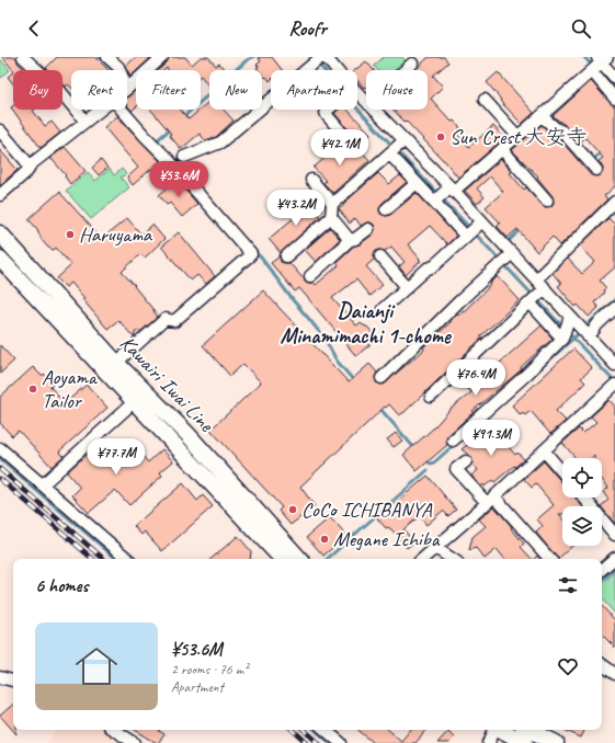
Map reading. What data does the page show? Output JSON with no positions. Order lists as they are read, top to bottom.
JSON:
{
  "streets": {
    "main road": ["Kawairi Iwai Line"]
  },
  "districts": ["Daianji Minamimachi 1-chome"],
  "places": [
    "Sun Crest 大安寺",
    "Haruyama",
    "Aoyama Tailor",
    "CoCo ICHIBANYA",
    "Megane Ichiba"
  ],
  "page": {
    "header": "Roofr",
    "chip": [
      "Buy",
      "Rent",
      "Filters",
      "New",
      "Apartment",
      "House"
    ],
    "price": [
      "¥42.1M",
      "¥53.6M",
      "¥43.2M",
      "¥76.4M",
      "¥91.3M",
      "¥77.7M"
    ],
    "heading": "6 homes",
    "list": [
      {
        "name": "¥53.6M",
        "note": "2 rooms · 76 m² · Apartment"
      }
    ]
  }
}
